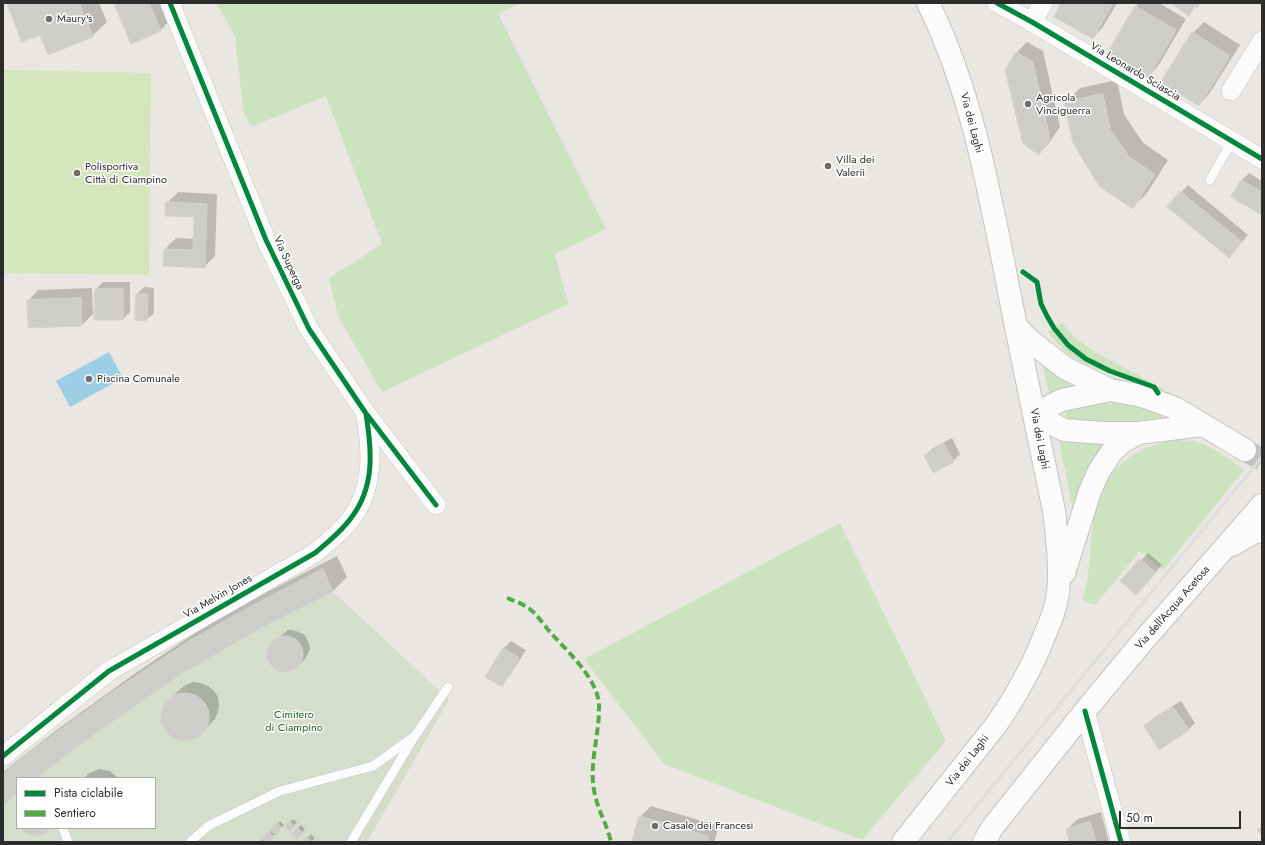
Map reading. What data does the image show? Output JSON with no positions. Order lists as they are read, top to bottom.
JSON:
{
  "streets": {
    "main road": ["Via dei Laghi", "Via dell'Acqua Acetosa"],
    "street": ["Via Leonardo Sciascia", "Via Superga", "Via Melvin Jones"]
  },
  "crossings": [
    ["Via Superga", "Via Melvin Jones"]
  ],
  "parks": ["Cimitero di Ciampino"],
  "places": [
    "Maury's",
    "Agricola Vinciguerra",
    "Villa dei Valerii",
    "Polisportiva Città di Ciampino",
    "Piscina Comunale",
    "Casale dei Francesi"
  ],
  "legend": ["Pista ciclabile", "Sentiero"],
  "scale_bar": "50 m"
}
